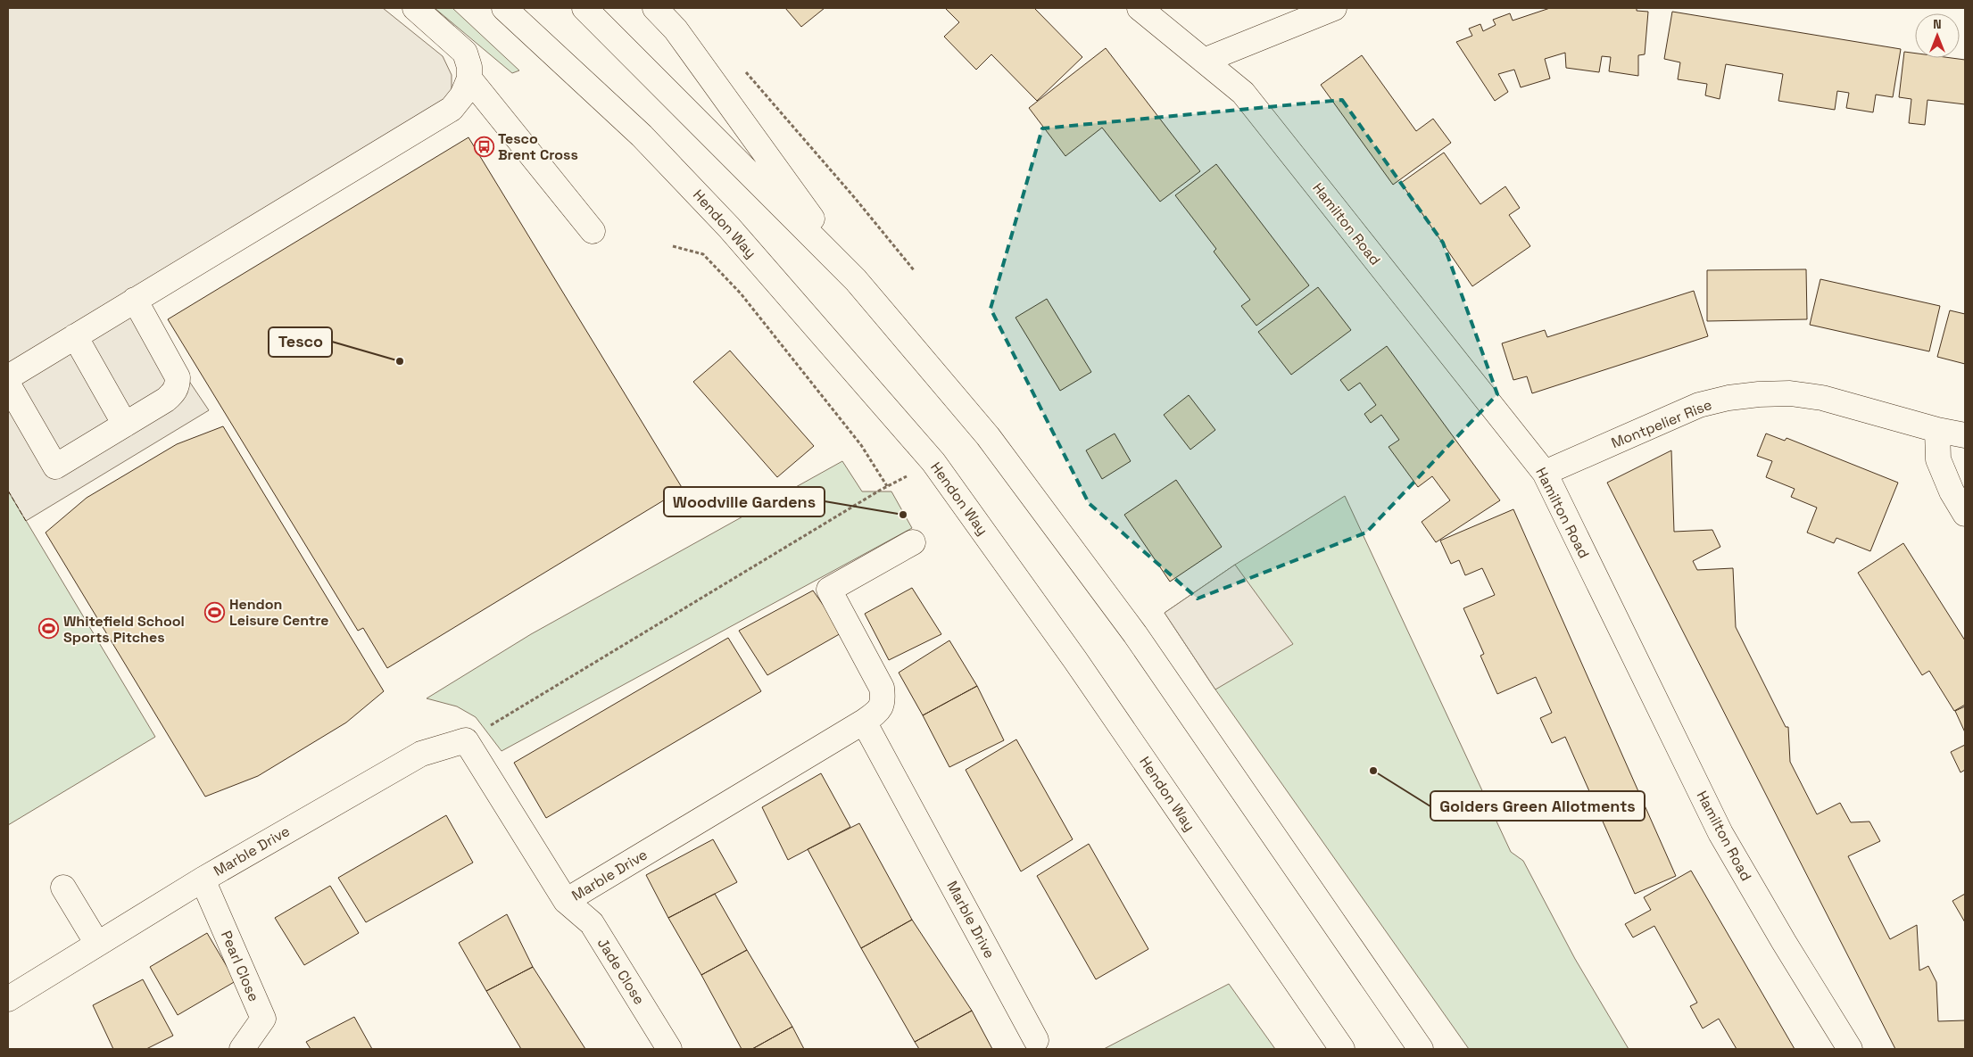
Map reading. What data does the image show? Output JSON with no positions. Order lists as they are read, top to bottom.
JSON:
{
  "streets": {
    "main road": [
      "Hendon Way",
      "Hamilton Road",
      "Montpelier Rise",
      "Marble Drive",
      "Pearl Close",
      "Jade Close"
    ]
  },
  "crossings": [
    ["Hamilton Road", "Montpelier Rise"],
    ["Marble Drive", "Pearl Close"],
    ["Marble Drive", "Jade Close"]
  ],
  "places": {
    "bus stop": ["Tesco Brent Cross"],
    "other": ["Tesco", "Woodville Gardens", "Golders Green Allotments"],
    "sports": ["Hendon Leisure Centre", "Whitefield School Sports Pitches"]
  },
  "north": "top"
}
